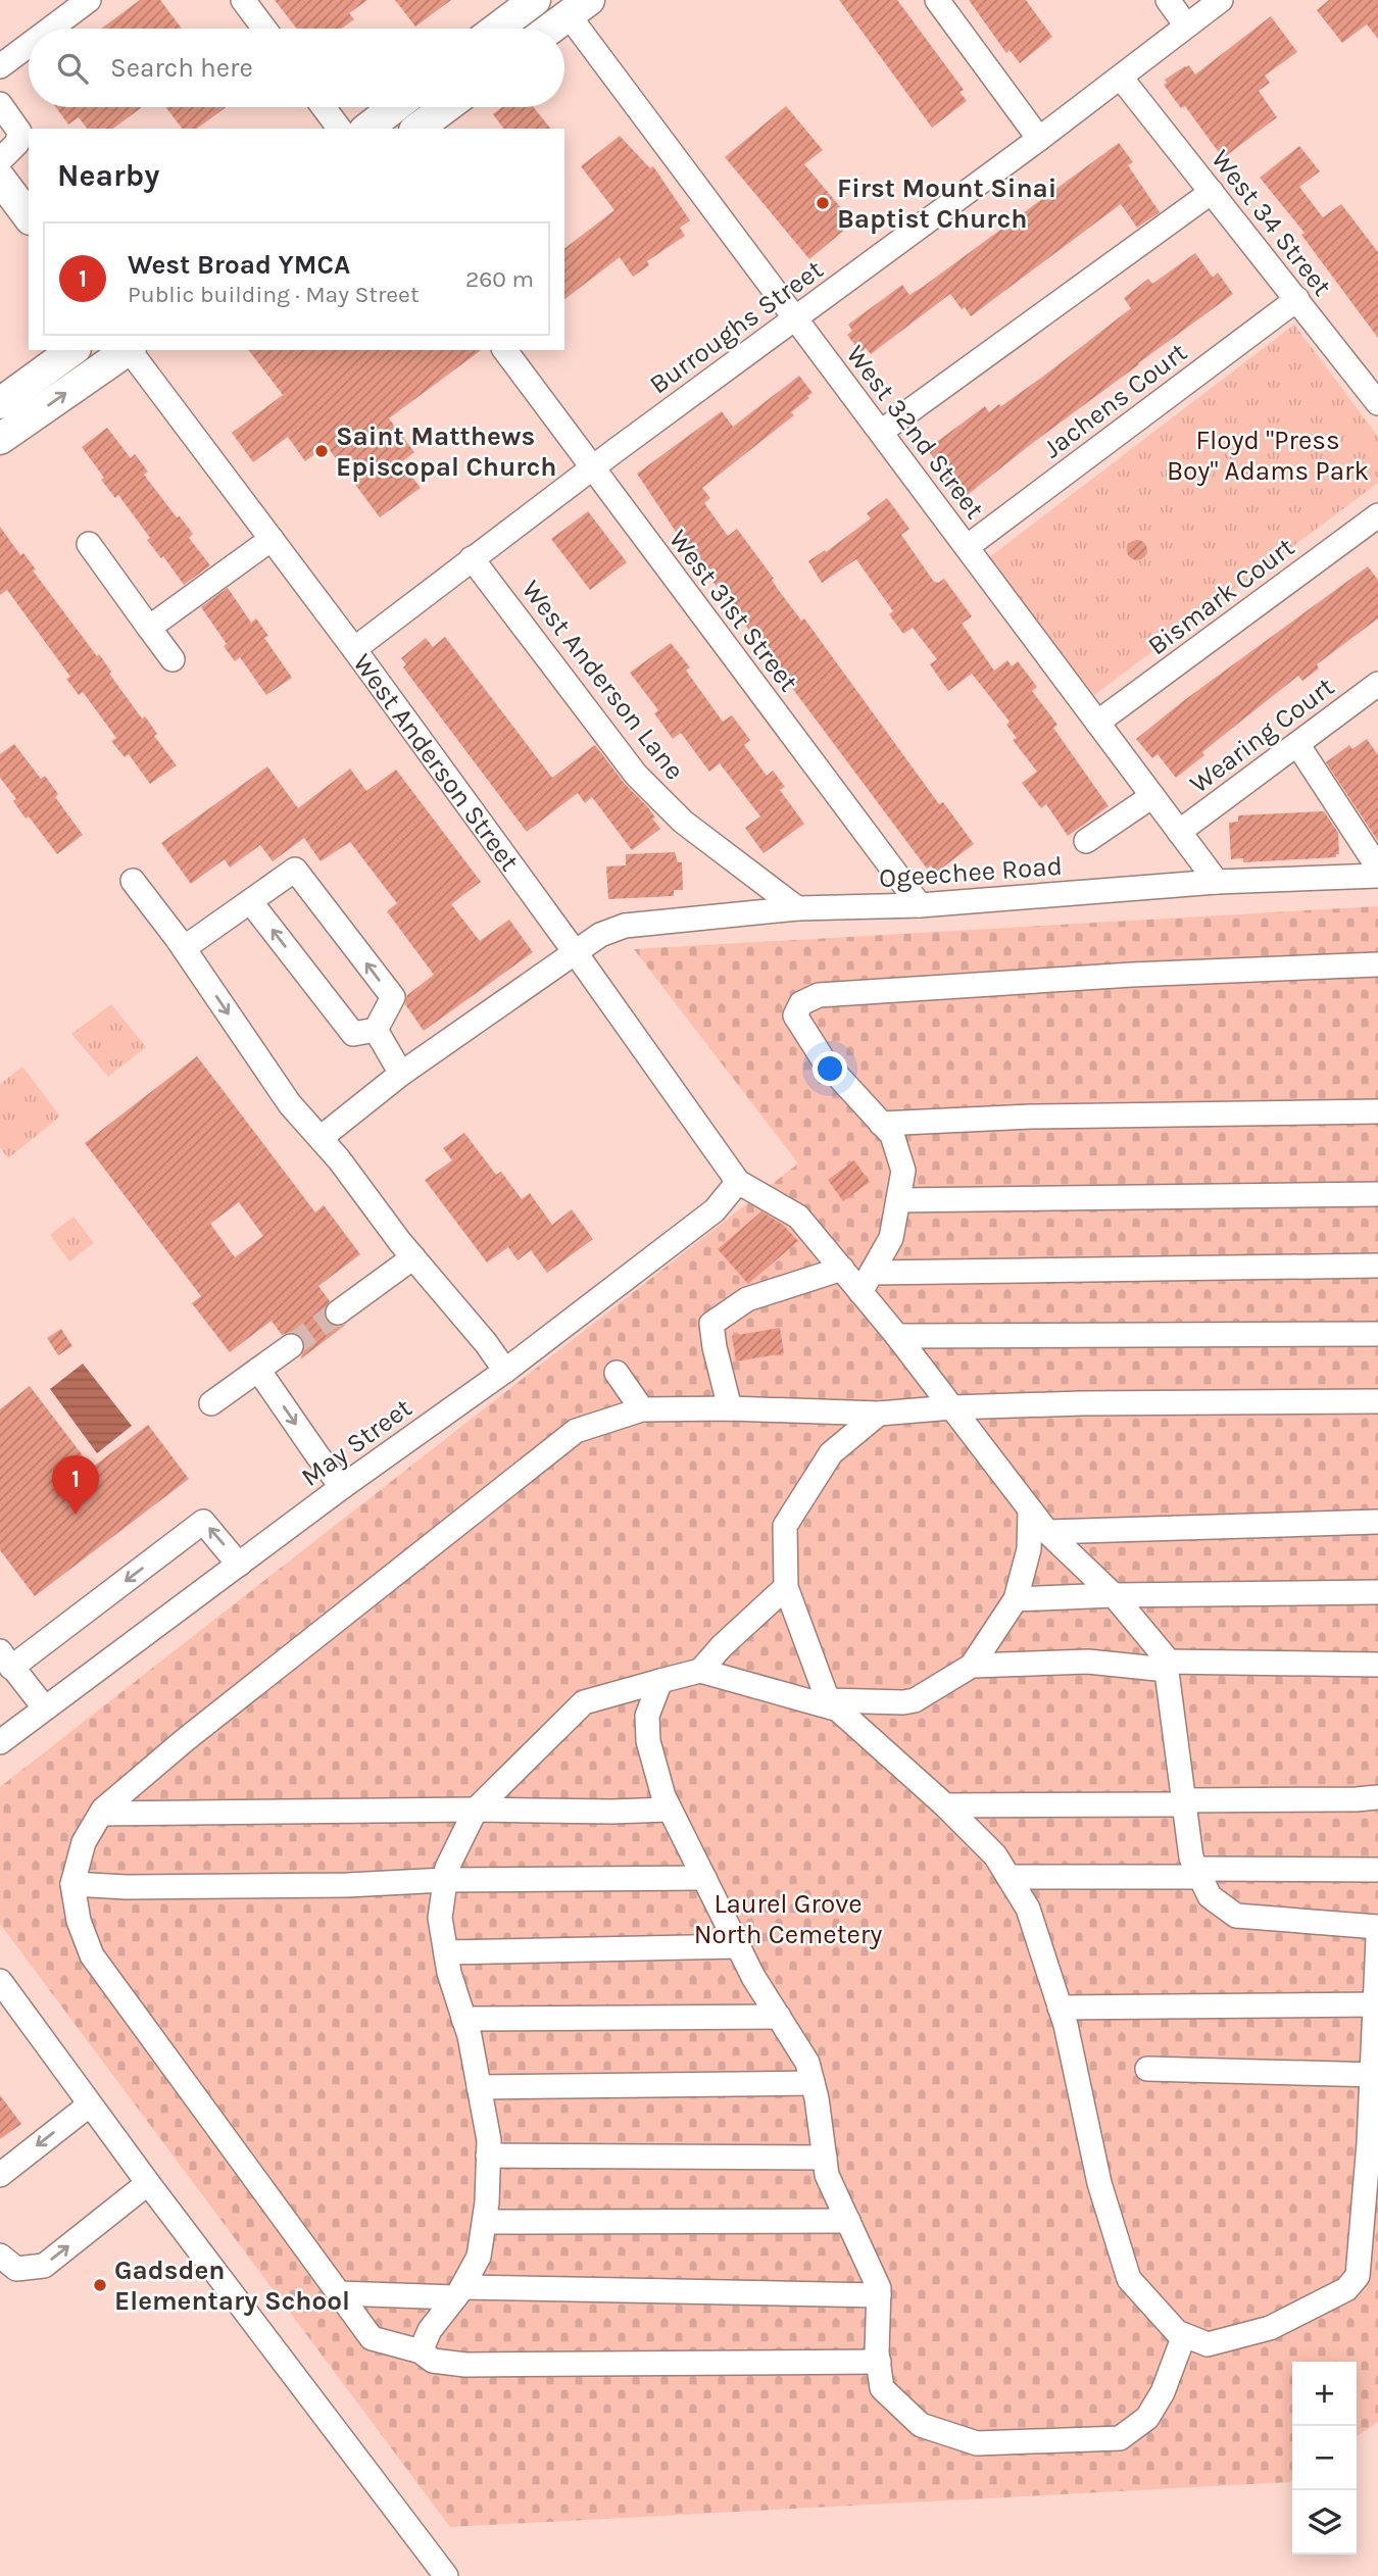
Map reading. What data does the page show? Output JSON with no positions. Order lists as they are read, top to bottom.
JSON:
{
  "streets": {
    "street": [
      "West 34 Street",
      "Burroughs Street",
      "Jachens Court",
      "West 32nd Street",
      "Bismark Court",
      "West 31st Street",
      "West Anderson Lane",
      "Wearing Court",
      "West Anderson Street",
      "Ogeechee Road",
      "May Street"
    ]
  },
  "crossings": [
    ["West 34 Street", "Burroughs Street"],
    ["West 34 Street", "Jachens Court"],
    ["Burroughs Street", "West 32nd Street"],
    ["Burroughs Street", "West 31st Street"],
    ["Burroughs Street", "West Anderson Lane"],
    ["Burroughs Street", "West Anderson Street"],
    ["Jachens Court", "West 32nd Street"],
    ["West 32nd Street", "Bismark Court"],
    ["West 32nd Street", "Wearing Court"],
    ["West 32nd Street", "Ogeechee Road"],
    ["West 31st Street", "Ogeechee Road"],
    ["West Anderson Lane", "Ogeechee Road"],
    ["West Anderson Street", "Ogeechee Road"],
    ["West Anderson Street", "May Street"]
  ],
  "parks": ["Floyd \"Press Boy\" Adams Park", "Laurel Grove North Cemetery"],
  "places": ["First Mount Sinai Baptist Church", "Saint Matthews Episcopal Church", "Gadsden Elementary School"],
  "page": {
    "search": "Search here",
    "heading": "Nearby",
    "list": [
      {
        "mark": "1",
        "name": "West Broad YMCA",
        "note": "Public building · May Street",
        "value": "260 m"
      }
    ],
    "pins": "1",
    "map_buttons": ["+", "−"]
  }
}
